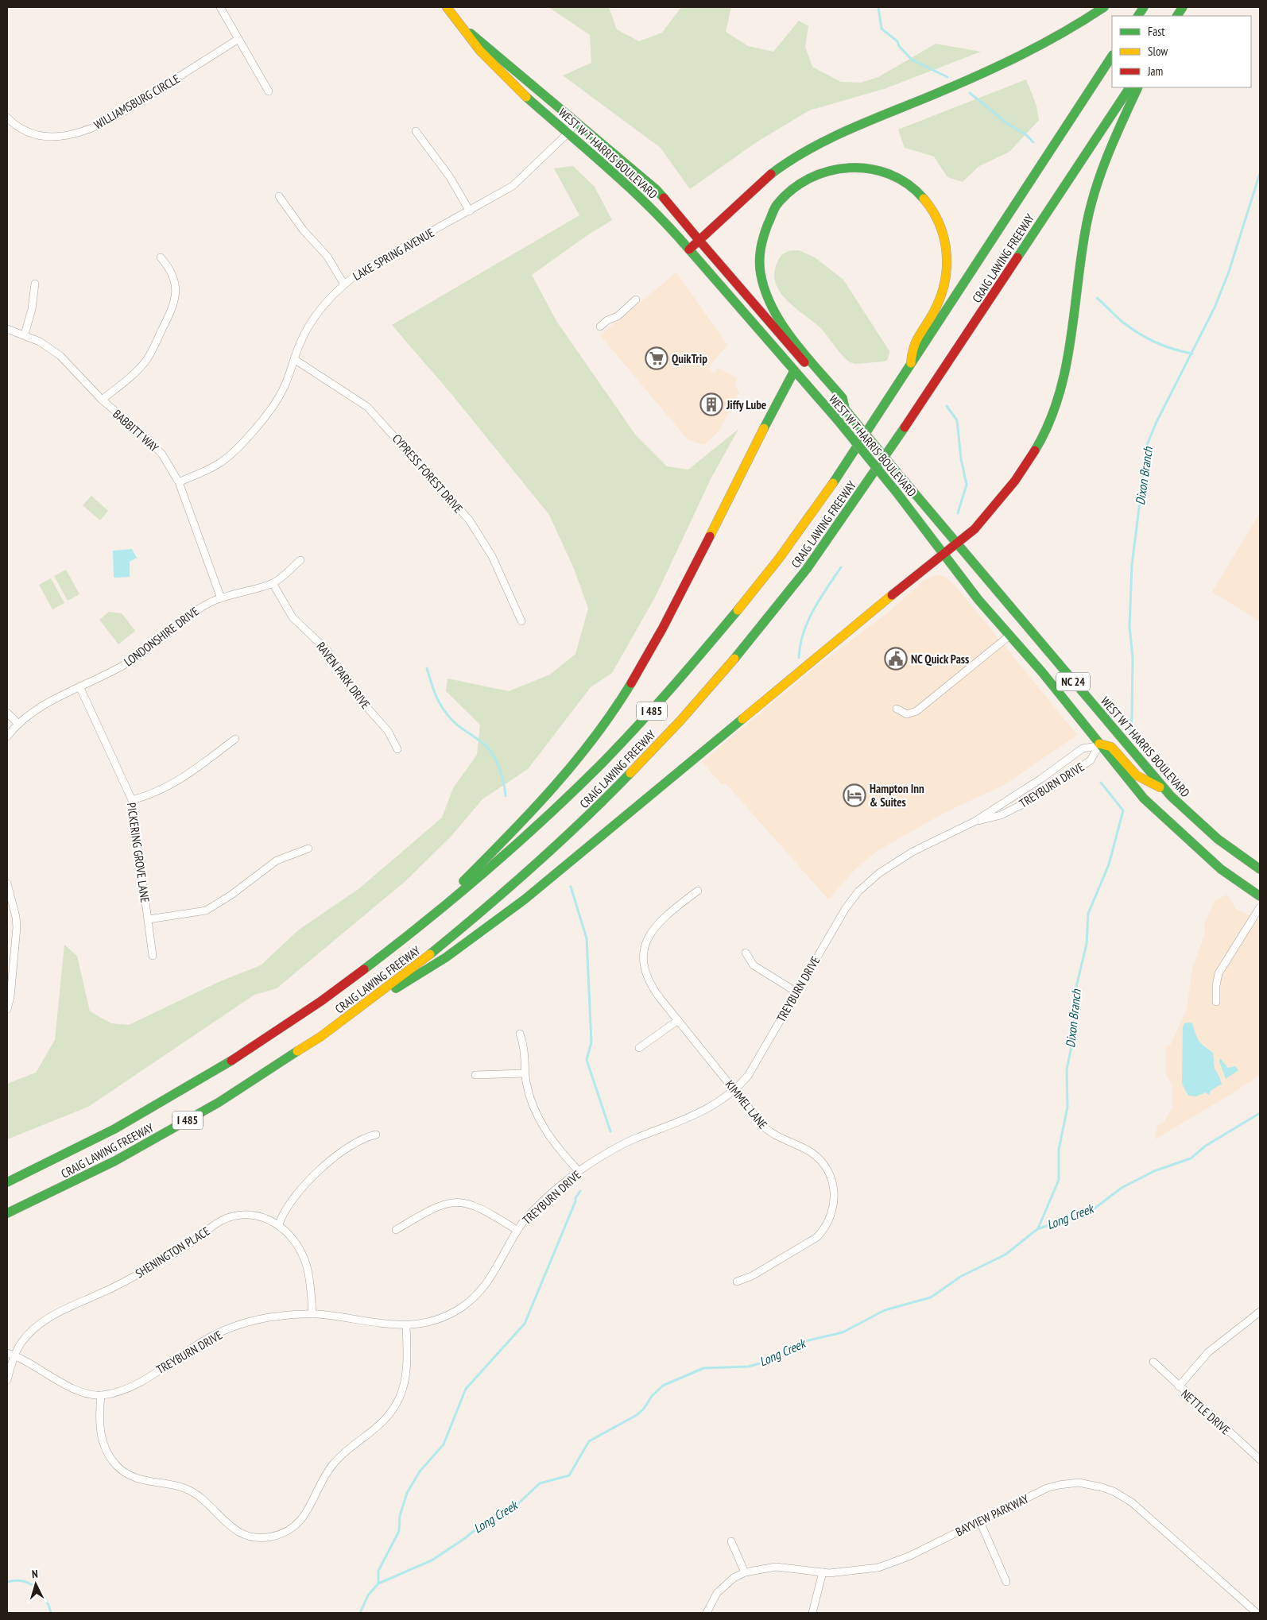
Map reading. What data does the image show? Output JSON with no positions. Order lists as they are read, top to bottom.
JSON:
{
  "streets": {
    "main road": [
      "WEST W T HARRIS BOULEVARD",
      "CRAIG LAWING FREEWAY",
      "NC 24",
      "I 485"
    ],
    "street": [
      "WILLIAMSBURG CIRCLE",
      "LAKE SPRING AVENUE",
      "BABBITT WAY",
      "CYPRESS FOREST DRIVE",
      "LONDONSHIRE DRIVE",
      "RAVEN PARK DRIVE",
      "TREYBURN DRIVE",
      "PICKERING GROVE LANE",
      "KIMMEL LANE",
      "SHENINGTON PLACE",
      "NETTLE DRIVE",
      "BAYVIEW PARKWAY"
    ]
  },
  "crossings": [
    ["WEST W T HARRIS BOULEVARD", "LAKE SPRING AVENUE"],
    ["WEST W T HARRIS BOULEVARD", "TREYBURN DRIVE"],
    ["LAKE SPRING AVENUE", "BABBITT WAY"],
    ["LAKE SPRING AVENUE", "CYPRESS FOREST DRIVE"],
    ["BABBITT WAY", "LONDONSHIRE DRIVE"],
    ["LONDONSHIRE DRIVE", "RAVEN PARK DRIVE"],
    ["LONDONSHIRE DRIVE", "PICKERING GROVE LANE"],
    ["TREYBURN DRIVE", "KIMMEL LANE"],
    ["TREYBURN DRIVE", "SHENINGTON PLACE"]
  ],
  "water": ["Dixon Branch", "Long Creek"],
  "places": {
    "supermarket": ["QuikTrip"],
    "building": ["Jiffy Lube"],
    "public building": ["NC Quick Pass"],
    "hotel": ["Hampton Inn & Suites"]
  },
  "legend": ["Fast", "Slow", "Jam"],
  "north": "top"
}
